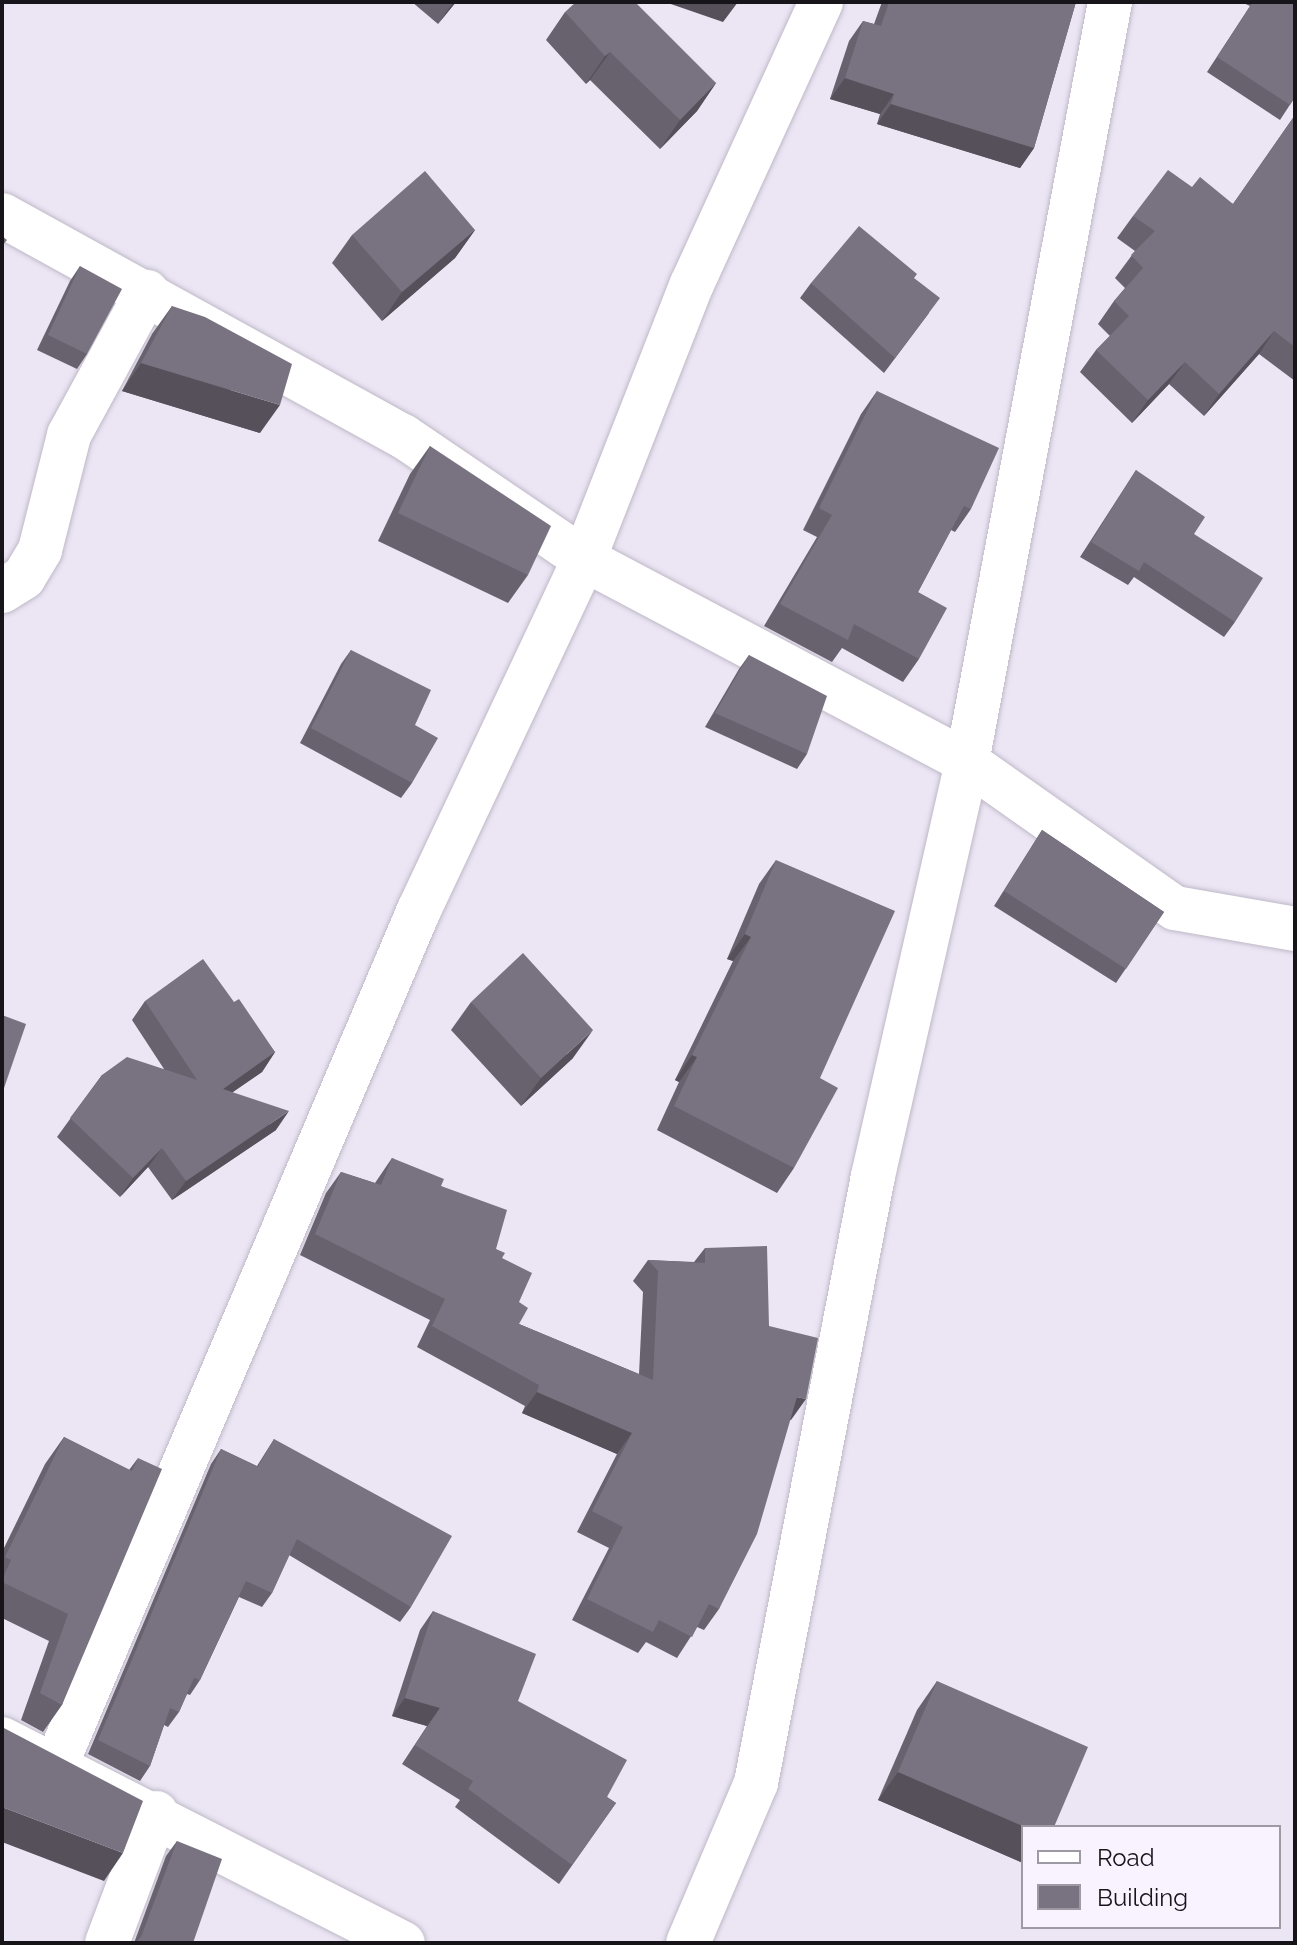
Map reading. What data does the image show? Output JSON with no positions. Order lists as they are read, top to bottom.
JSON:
{
  "legend": ["Road", "Building"]
}
